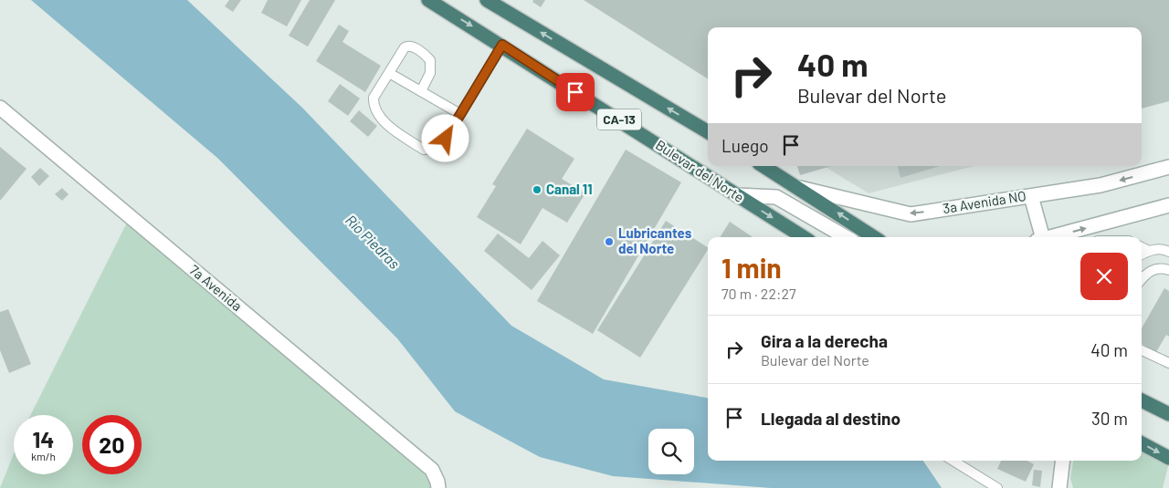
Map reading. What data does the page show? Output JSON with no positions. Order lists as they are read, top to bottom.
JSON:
{
  "streets": {
    "highway": ["CA-13", "Bulevar del Norte"],
    "street": ["3a Avenida NO", "7a Avenida"]
  },
  "water": ["Río Piedras"],
  "places": ["Canal 11", "Lubricantes del Norte"],
  "page": {
    "turn": ["40 m", "Bulevar del Norte"],
    "then": "Luego",
    "heading": ["1 min", "70 m · 22:27"],
    "list": [
      {
        "name": "Gira a la derecha",
        "note": "Bulevar del Norte",
        "value": "40 m"
      },
      {
        "name": "Llegada al destino",
        "value": "30 m"
      }
    ],
    "speed": "14 km/h",
    "limit": "20"
  }
}
